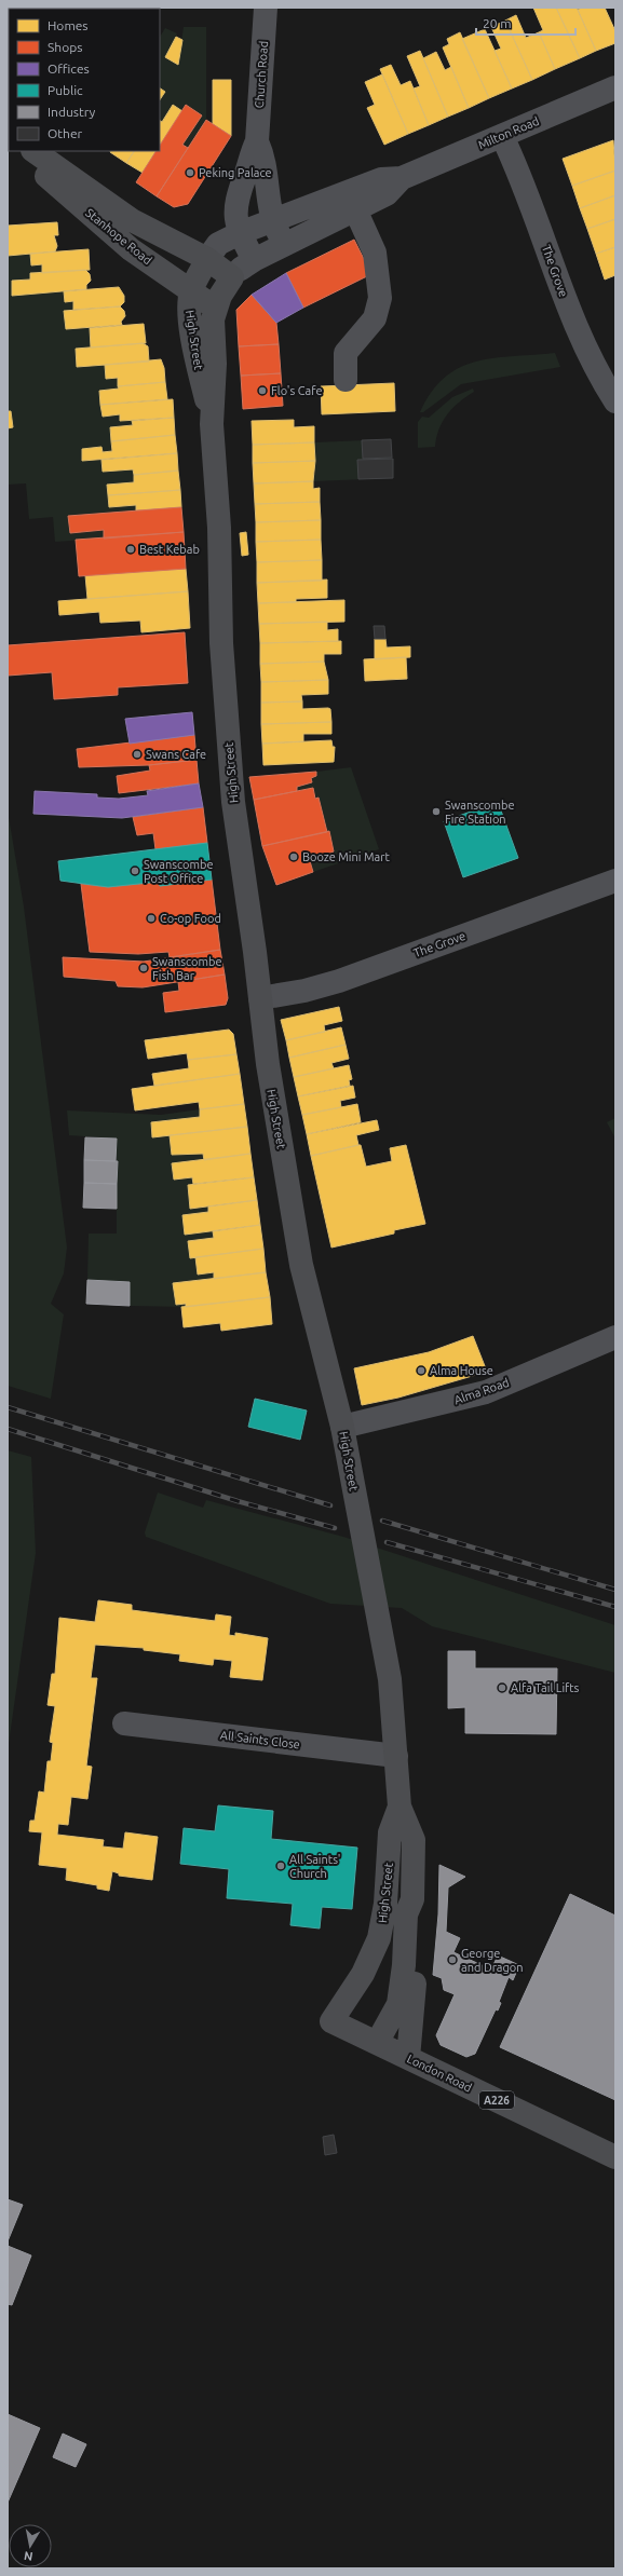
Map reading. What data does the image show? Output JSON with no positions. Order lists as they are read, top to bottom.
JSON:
{
  "streets": {
    "main road": [
      "Stanhope Road",
      "High Street",
      "London Road",
      "A226"
    ],
    "street": [
      "Church Road",
      "Milton Road",
      "The Grove",
      "Alma Road",
      "All Saints Close"
    ]
  },
  "crossings": [
    ["Church Road", "Milton Road"],
    ["Milton Road", "Stanhope Road"],
    ["Milton Road", "The Grove"],
    ["Milton Road", "High Street"],
    ["Stanhope Road", "High Street"],
    ["The Grove", "High Street"],
    ["High Street", "Alma Road"],
    ["High Street", "All Saints Close"],
    ["High Street", "London Road"]
  ],
  "places": [
    "Peking Palace",
    "Flo's Cafe",
    "Best Kebab",
    "Swans Cafe",
    "Swanscombe Fire Station",
    "Booze Mini Mart",
    "Swanscombe Post Office",
    "Co-op Food",
    "Swanscombe Fish Bar",
    "Alma House",
    "Alfa Tail Lifts",
    "All Saints' Church",
    "George and Dragon"
  ],
  "legend": [
    "Homes",
    "Shops",
    "Offices",
    "Public",
    "Industry",
    "Other"
  ],
  "scale_bar": "20 m",
  "north": "bottom"
}
